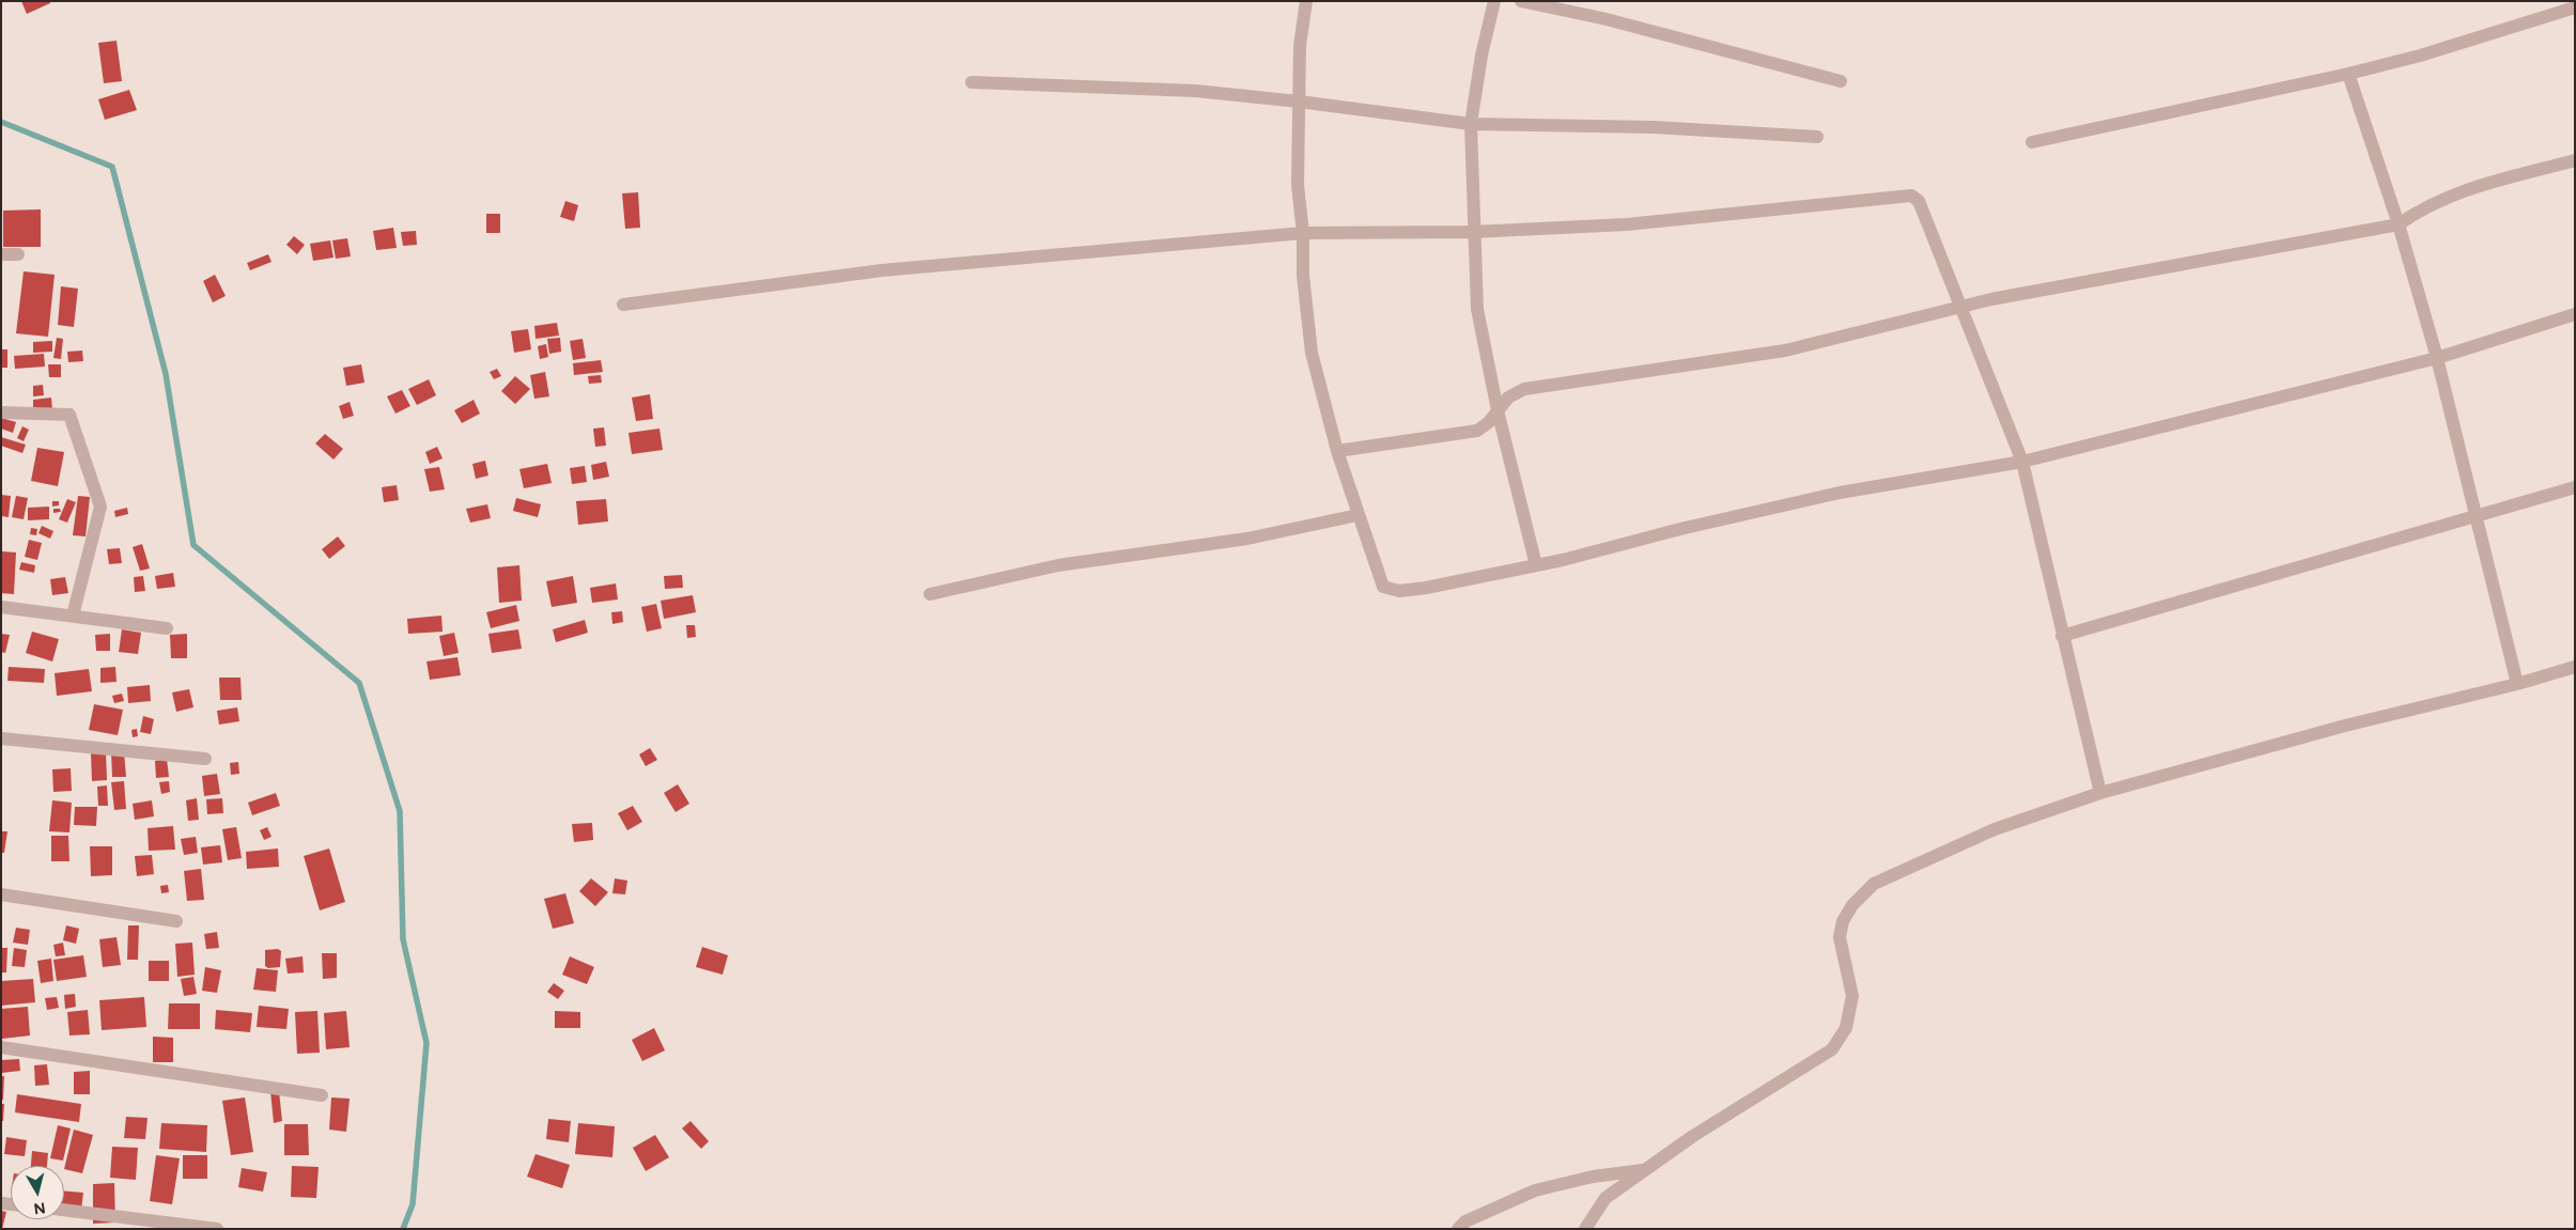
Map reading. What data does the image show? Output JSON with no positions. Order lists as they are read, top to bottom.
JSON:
{
  "north": "bottom"
}
